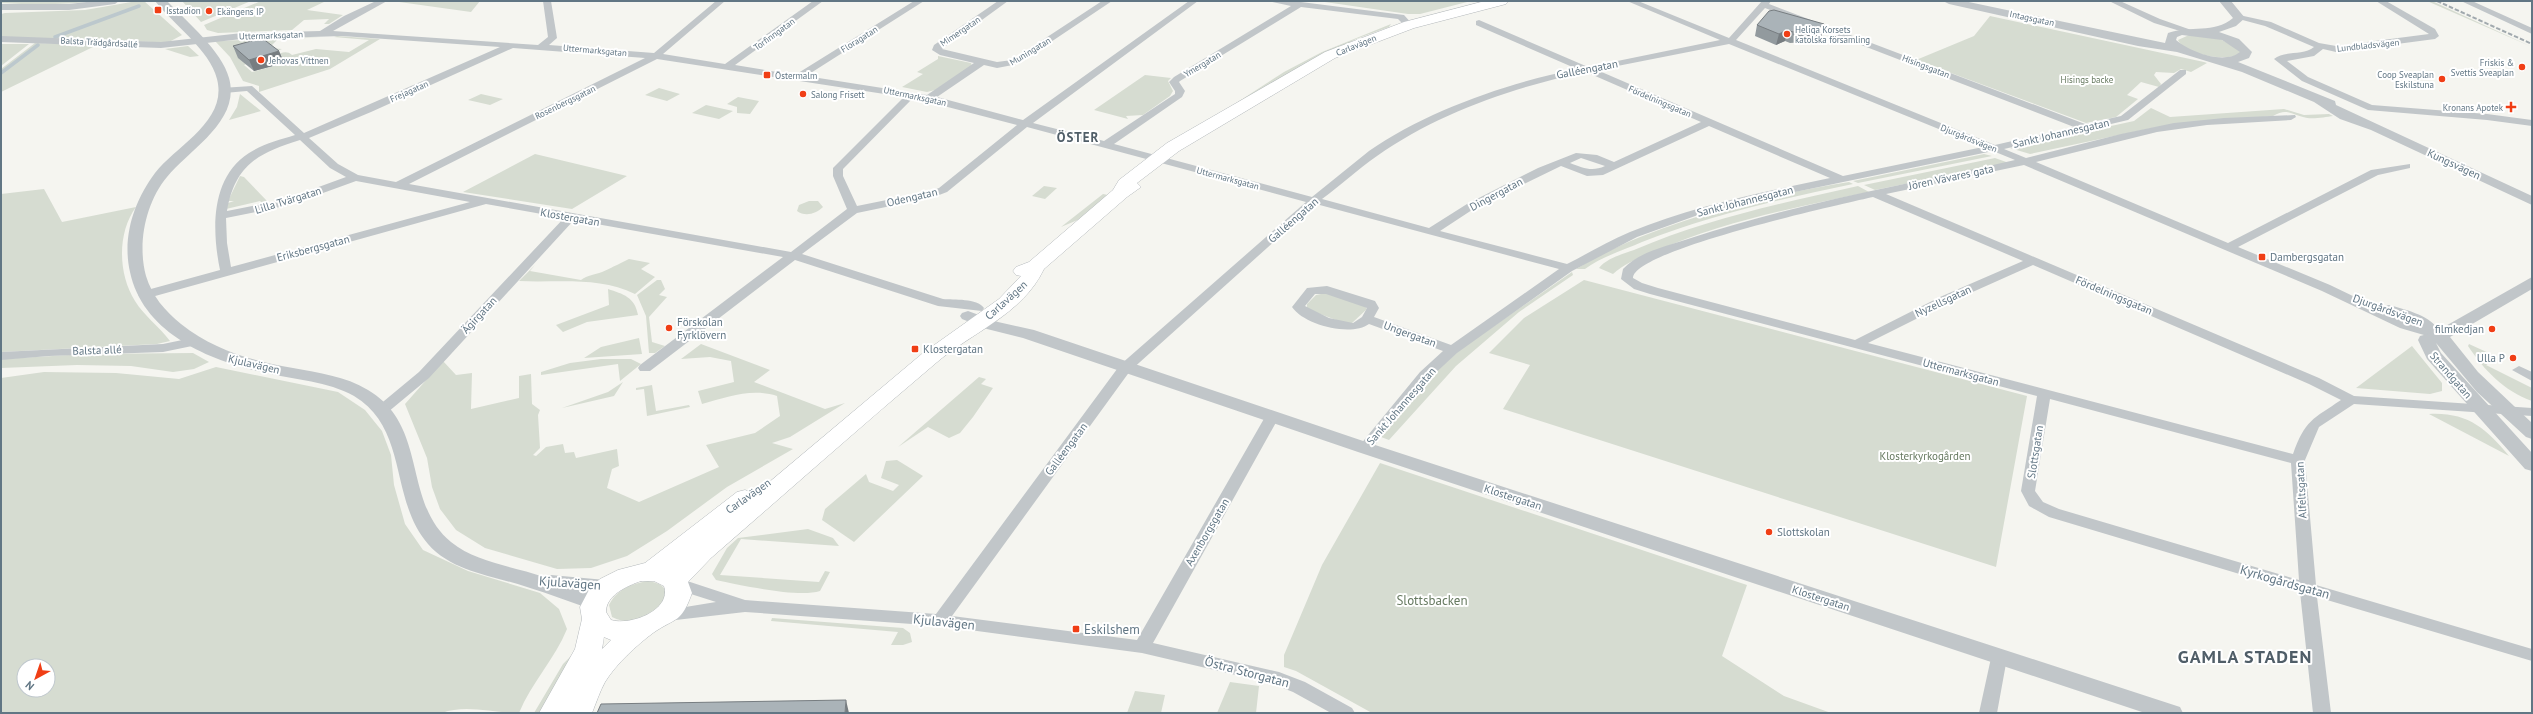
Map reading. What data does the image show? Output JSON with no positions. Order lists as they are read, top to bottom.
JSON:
{
  "streets": {
    "main road": ["Carlavägen"],
    "street": [
      "Intagsgatan",
      "Mimergatan",
      "Torfinngatan",
      "Uttermarksgatan",
      "Floragatan",
      "Balsta Trädgårdsallé",
      "Lundbladsvägen",
      "Muningatan",
      "Ymergatan",
      "Hisingsgatan",
      "Galléengatan",
      "Frejagatan",
      "Fördelningsgatan",
      "Rosenbergsgatan",
      "Sankt Johannesgatan",
      "Djurgårdsvägen",
      "Kungsvägen",
      "Jören Vävares gata",
      "Dingergatan",
      "Odengatan",
      "Lilla Tvärgatan",
      "Klostergatan",
      "Eriksbergsgatan",
      "Nyzellsgatan",
      "Ägirgatan",
      "Ungergatan",
      "Balsta allé",
      "Kjulavägen",
      "Strandgatan",
      "Slottsgatan",
      "Alfeltsgatan",
      "Axenborgsgatan",
      "Kyrkogårdsgatan",
      "Östra Storgatan"
    ]
  },
  "crossings": [
    ["Intagsgatan", "Kungsvägen"],
    ["Mimergatan", "Muningatan"],
    ["Torfinngatan", "Uttermarksgatan"],
    ["Uttermarksgatan", "Floragatan"],
    ["Uttermarksgatan", "Balsta Trädgårdsallé"],
    ["Uttermarksgatan", "Carlavägen"],
    ["Uttermarksgatan", "Ymergatan"],
    ["Uttermarksgatan", "Galléengatan"],
    ["Uttermarksgatan", "Frejagatan"],
    ["Uttermarksgatan", "Rosenbergsgatan"],
    ["Uttermarksgatan", "Sankt Johannesgatan"],
    ["Uttermarksgatan", "Jören Vävares gata"],
    ["Uttermarksgatan", "Dingergatan"],
    ["Uttermarksgatan", "Odengatan"],
    ["Uttermarksgatan", "Nyzellsgatan"],
    ["Uttermarksgatan", "Kjulavägen"],
    ["Uttermarksgatan", "Slottsgatan"],
    ["Uttermarksgatan", "Alfeltsgatan"],
    ["Balsta Trädgårdsallé", "Kjulavägen"],
    ["Carlavägen", "Klostergatan"],
    ["Carlavägen", "Kjulavägen"],
    ["Hisingsgatan", "Sankt Johannesgatan"],
    ["Galléengatan", "Fördelningsgatan"],
    ["Galléengatan", "Djurgårdsvägen"],
    ["Galléengatan", "Klostergatan"],
    ["Galléengatan", "Kjulavägen"],
    ["Frejagatan", "Klostergatan"],
    ["Fördelningsgatan", "Sankt Johannesgatan"],
    ["Fördelningsgatan", "Jören Vävares gata"],
    ["Fördelningsgatan", "Nyzellsgatan"],
    ["Fördelningsgatan", "Alfeltsgatan"],
    ["Rosenbergsgatan", "Klostergatan"],
    ["Sankt Johannesgatan", "Djurgårdsvägen"],
    ["Sankt Johannesgatan", "Klostergatan"],
    ["Sankt Johannesgatan", "Ungergatan"],
    ["Djurgårdsvägen", "Jören Vävares gata"],
    ["Djurgårdsvägen", "Strandgatan"],
    ["Odengatan", "Klostergatan"],
    ["Lilla Tvärgatan", "Klostergatan"],
    ["Klostergatan", "Eriksbergsgatan"],
    ["Klostergatan", "Ägirgatan"],
    ["Klostergatan", "Kjulavägen"],
    ["Klostergatan", "Axenborgsgatan"],
    ["Eriksbergsgatan", "Kjulavägen"],
    ["Ägirgatan", "Kjulavägen"],
    ["Balsta allé", "Kjulavägen"],
    ["Kjulavägen", "Axenborgsgatan"],
    ["Kjulavägen", "Östra Storgatan"],
    ["Slottsgatan", "Kyrkogårdsgatan"],
    ["Alfeltsgatan", "Kyrkogårdsgatan"],
    ["Axenborgsgatan", "Östra Storgatan"]
  ],
  "districts": ["ÖSTER", "GAMLA STADEN"],
  "parks": ["Hisings backe", "Klosterkyrkogården", "Slottsbacken"],
  "places": {
    "transit": [
      "Isstadion",
      "Östermalm",
      "Dambergsgatan",
      "Klostergatan",
      "Eskilshem"
    ],
    "other": [
      "Ekängens IP",
      "Heliga Korsets katolska församling",
      "Jehovas Vittnen",
      "Friskis & Svettis Sveaplan",
      "Coop Sveaplan Eskilstuna",
      "Salong Frisett",
      "Förskolan Fyrklövern",
      "filmkedjan",
      "Ulla P",
      "Slottskolan"
    ],
    "health": ["Kronans Apotek"]
  },
  "north": "bottom left"
}
